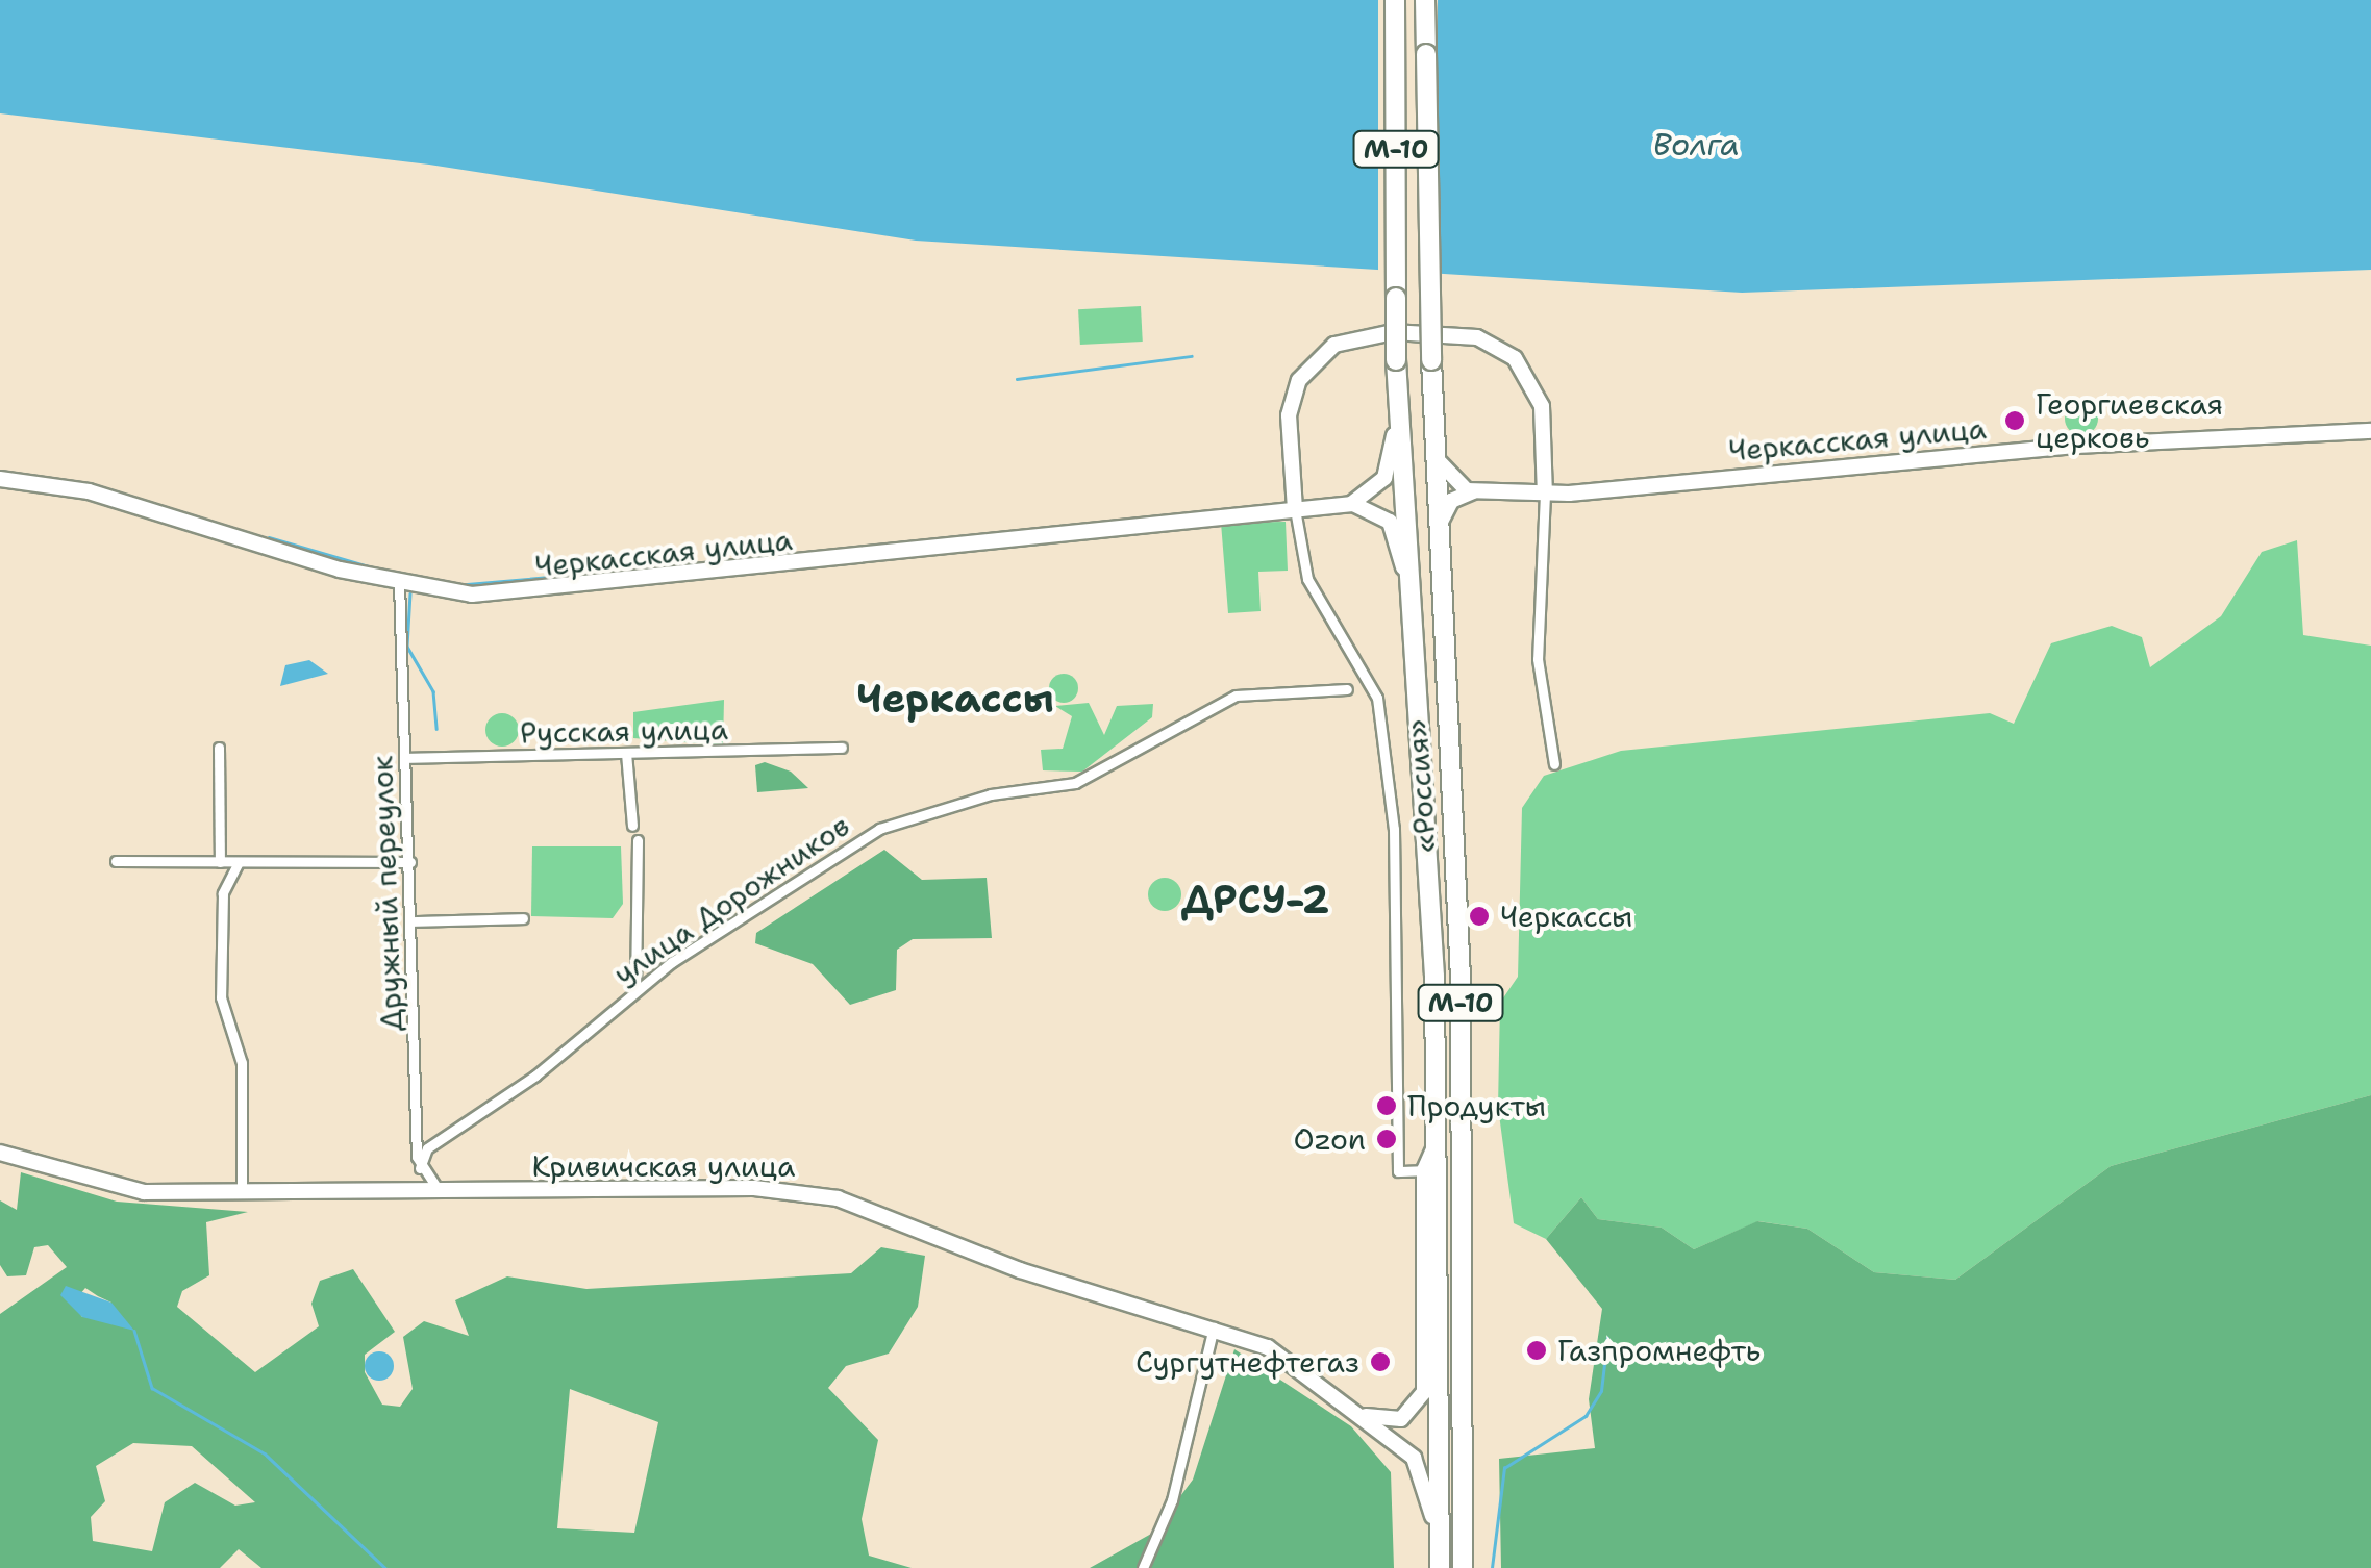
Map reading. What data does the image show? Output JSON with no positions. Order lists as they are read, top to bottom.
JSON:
{
  "streets": {
    "highway": ["М-10", "«Россия»"],
    "street": [
      "Черкасская улица",
      "Русская улица",
      "Дружный переулок",
      "улица Дорожников",
      "Кривичская улица"
    ]
  },
  "crossings": [
    ["М-10", "«Россия»"],
    ["Черкасская улица", "Дружный переулок"],
    ["Русская улица", "Дружный переулок"],
    ["«Россия»", "Кривичская улица"],
    ["Дружный переулок", "улица Дорожников"]
  ],
  "districts": ["Черкассы", "ДРСУ-2"],
  "water": ["Волга"],
  "places": [
    "Георгиевская церковь",
    "Черкассы",
    "Продукты",
    "Ozon",
    "Газпромнефть",
    "Сургутнефтегаз"
  ]
}
